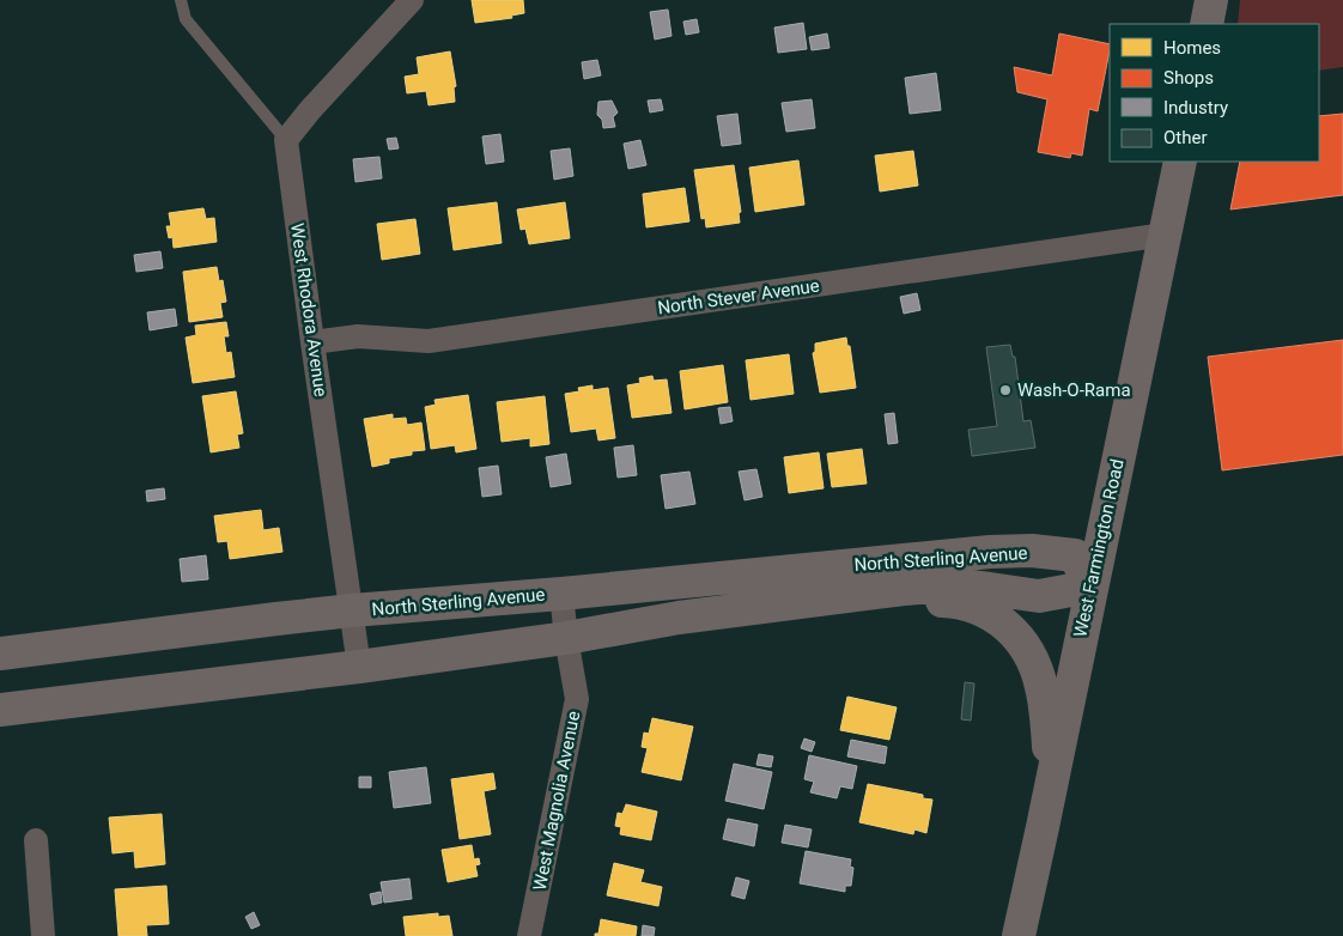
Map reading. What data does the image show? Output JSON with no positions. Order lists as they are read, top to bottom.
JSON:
{
  "streets": {
    "main road": ["West Farmington Road", "North Sterling Avenue"],
    "street": ["North Stever Avenue", "West Rhodora Avenue", "West Magnolia Avenue"]
  },
  "crossings": [
    ["North Stever Avenue", "West Rhodora Avenue"],
    ["North Stever Avenue", "West Farmington Road"],
    ["West Rhodora Avenue", "North Sterling Avenue"],
    ["West Farmington Road", "North Sterling Avenue"],
    ["North Sterling Avenue", "West Magnolia Avenue"]
  ],
  "places": ["Wash-O-Rama"],
  "legend": [
    "Homes",
    "Shops",
    "Industry",
    "Other"
  ]
}
